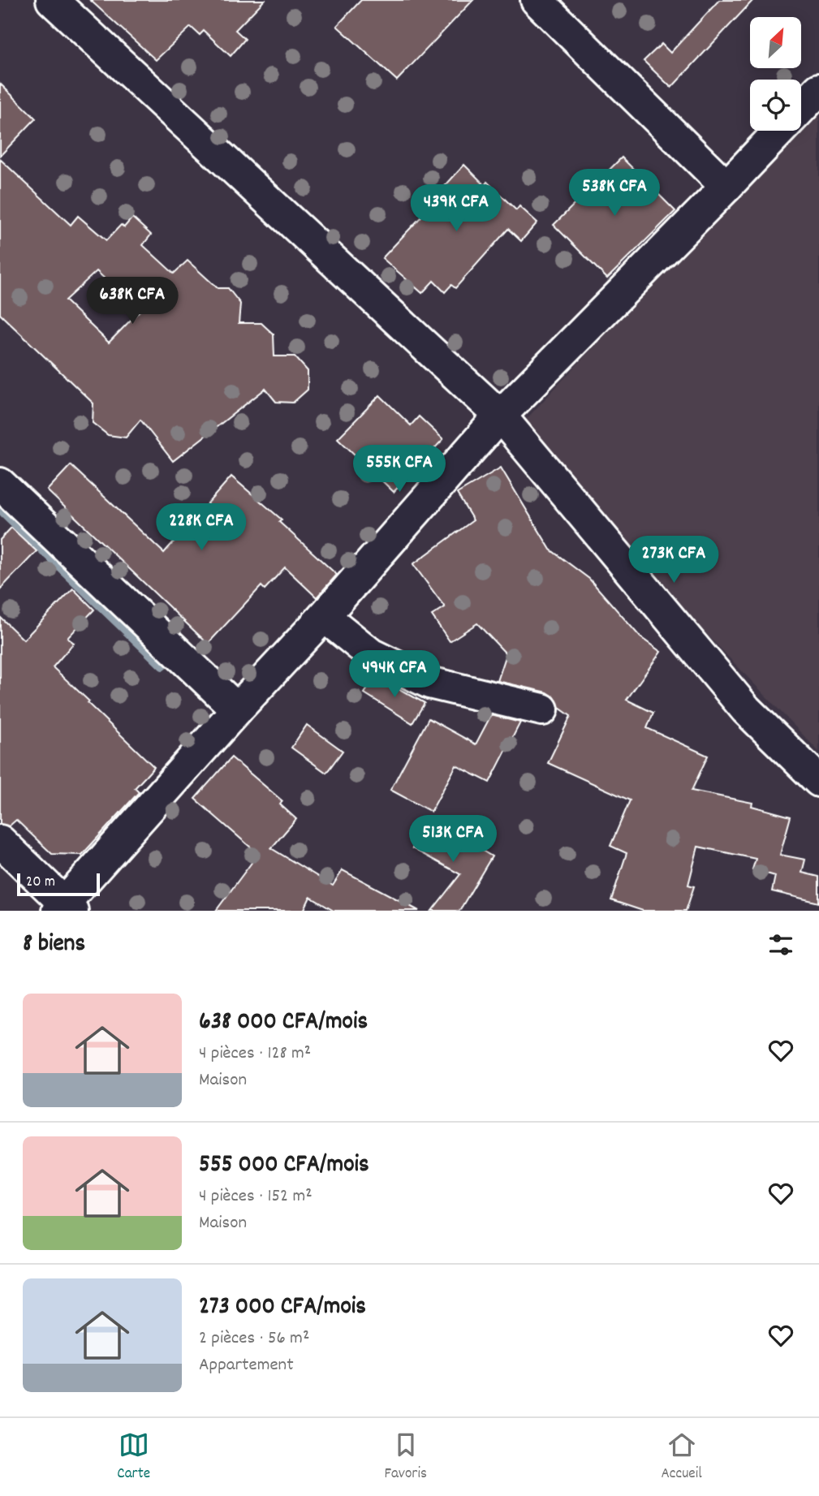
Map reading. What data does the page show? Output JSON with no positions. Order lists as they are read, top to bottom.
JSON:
{
  "scale_bar": "20 m",
  "north": "top right",
  "page": {
    "price": [
      "538K CFA",
      "439K CFA",
      "638K CFA",
      "555K CFA",
      "228K CFA",
      "273K CFA",
      "494K CFA",
      "513K CFA"
    ],
    "scale": "20 m",
    "heading": "8 biens",
    "list": [
      {
        "name": "638 000 CFA/mois",
        "note": "4 pièces · 128 m² · Maison"
      },
      {
        "name": "555 000 CFA/mois",
        "note": "4 pièces · 152 m² · Maison"
      },
      {
        "name": "273 000 CFA/mois",
        "note": "2 pièces · 56 m² · Appartement"
      }
    ],
    "tabs": ["Carte", "Favoris", "Accueil"]
  }
}
